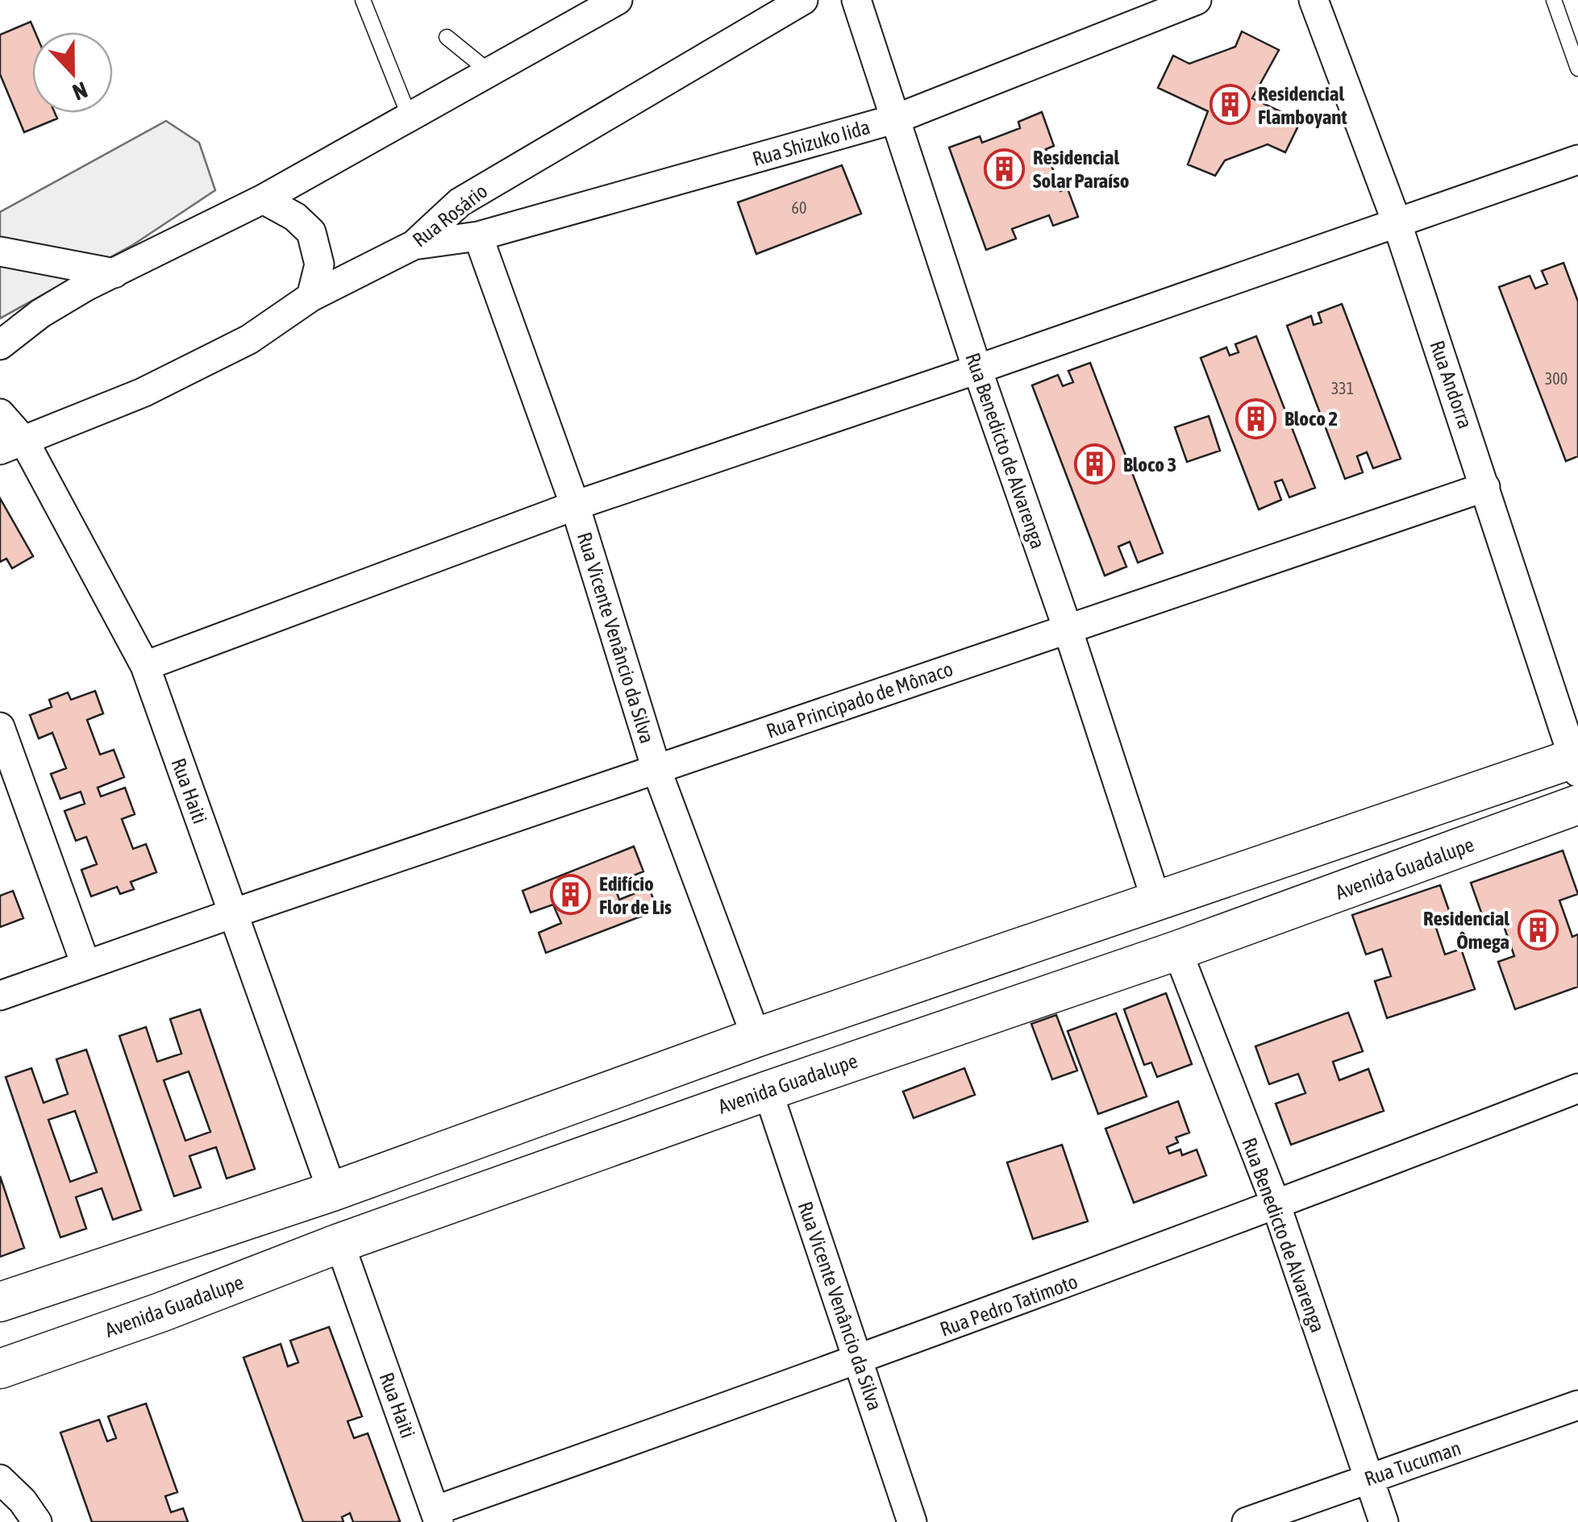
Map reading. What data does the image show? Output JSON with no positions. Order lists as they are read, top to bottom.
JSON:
{
  "streets": {
    "street": [
      "Rua Shizuko Iida",
      "Rua Rosário",
      "Rua Andorra",
      "Rua Benedicto de Alvarenga",
      "Rua Vicente Venâncio da Silva",
      "Rua Principado de Mônaco",
      "Rua Haiti",
      "Avenida Guadalupe",
      "Rua Pedro Tatimoto",
      "Rua Tucuman"
    ]
  },
  "crossings": [
    ["Rua Shizuko Iida", "Rua Rosário"],
    ["Rua Shizuko Iida", "Rua Benedicto de Alvarenga"],
    ["Rua Shizuko Iida", "Rua Vicente Venâncio da Silva"],
    ["Rua Rosário", "Rua Haiti"],
    ["Rua Andorra", "Rua Principado de Mônaco"],
    ["Rua Benedicto de Alvarenga", "Rua Principado de Mônaco"],
    ["Rua Benedicto de Alvarenga", "Avenida Guadalupe"],
    ["Rua Benedicto de Alvarenga", "Rua Pedro Tatimoto"],
    ["Rua Benedicto de Alvarenga", "Rua Tucuman"],
    ["Rua Vicente Venâncio da Silva", "Rua Principado de Mônaco"],
    ["Rua Vicente Venâncio da Silva", "Avenida Guadalupe"],
    ["Rua Vicente Venâncio da Silva", "Rua Pedro Tatimoto"],
    ["Rua Principado de Mônaco", "Rua Haiti"],
    ["Rua Haiti", "Avenida Guadalupe"],
    ["Rua Haiti", "Rua Pedro Tatimoto"]
  ],
  "places": {
    "building": [
      "Residencial Flamboyant",
      "Residencial Solar Paraíso",
      "Bloco 2",
      "Bloco 3",
      "Edifício Flor de Lis",
      "Residencial Ômega"
    ]
  },
  "house_numbers": ["60", "300", "331"],
  "north": "bottom"
}
